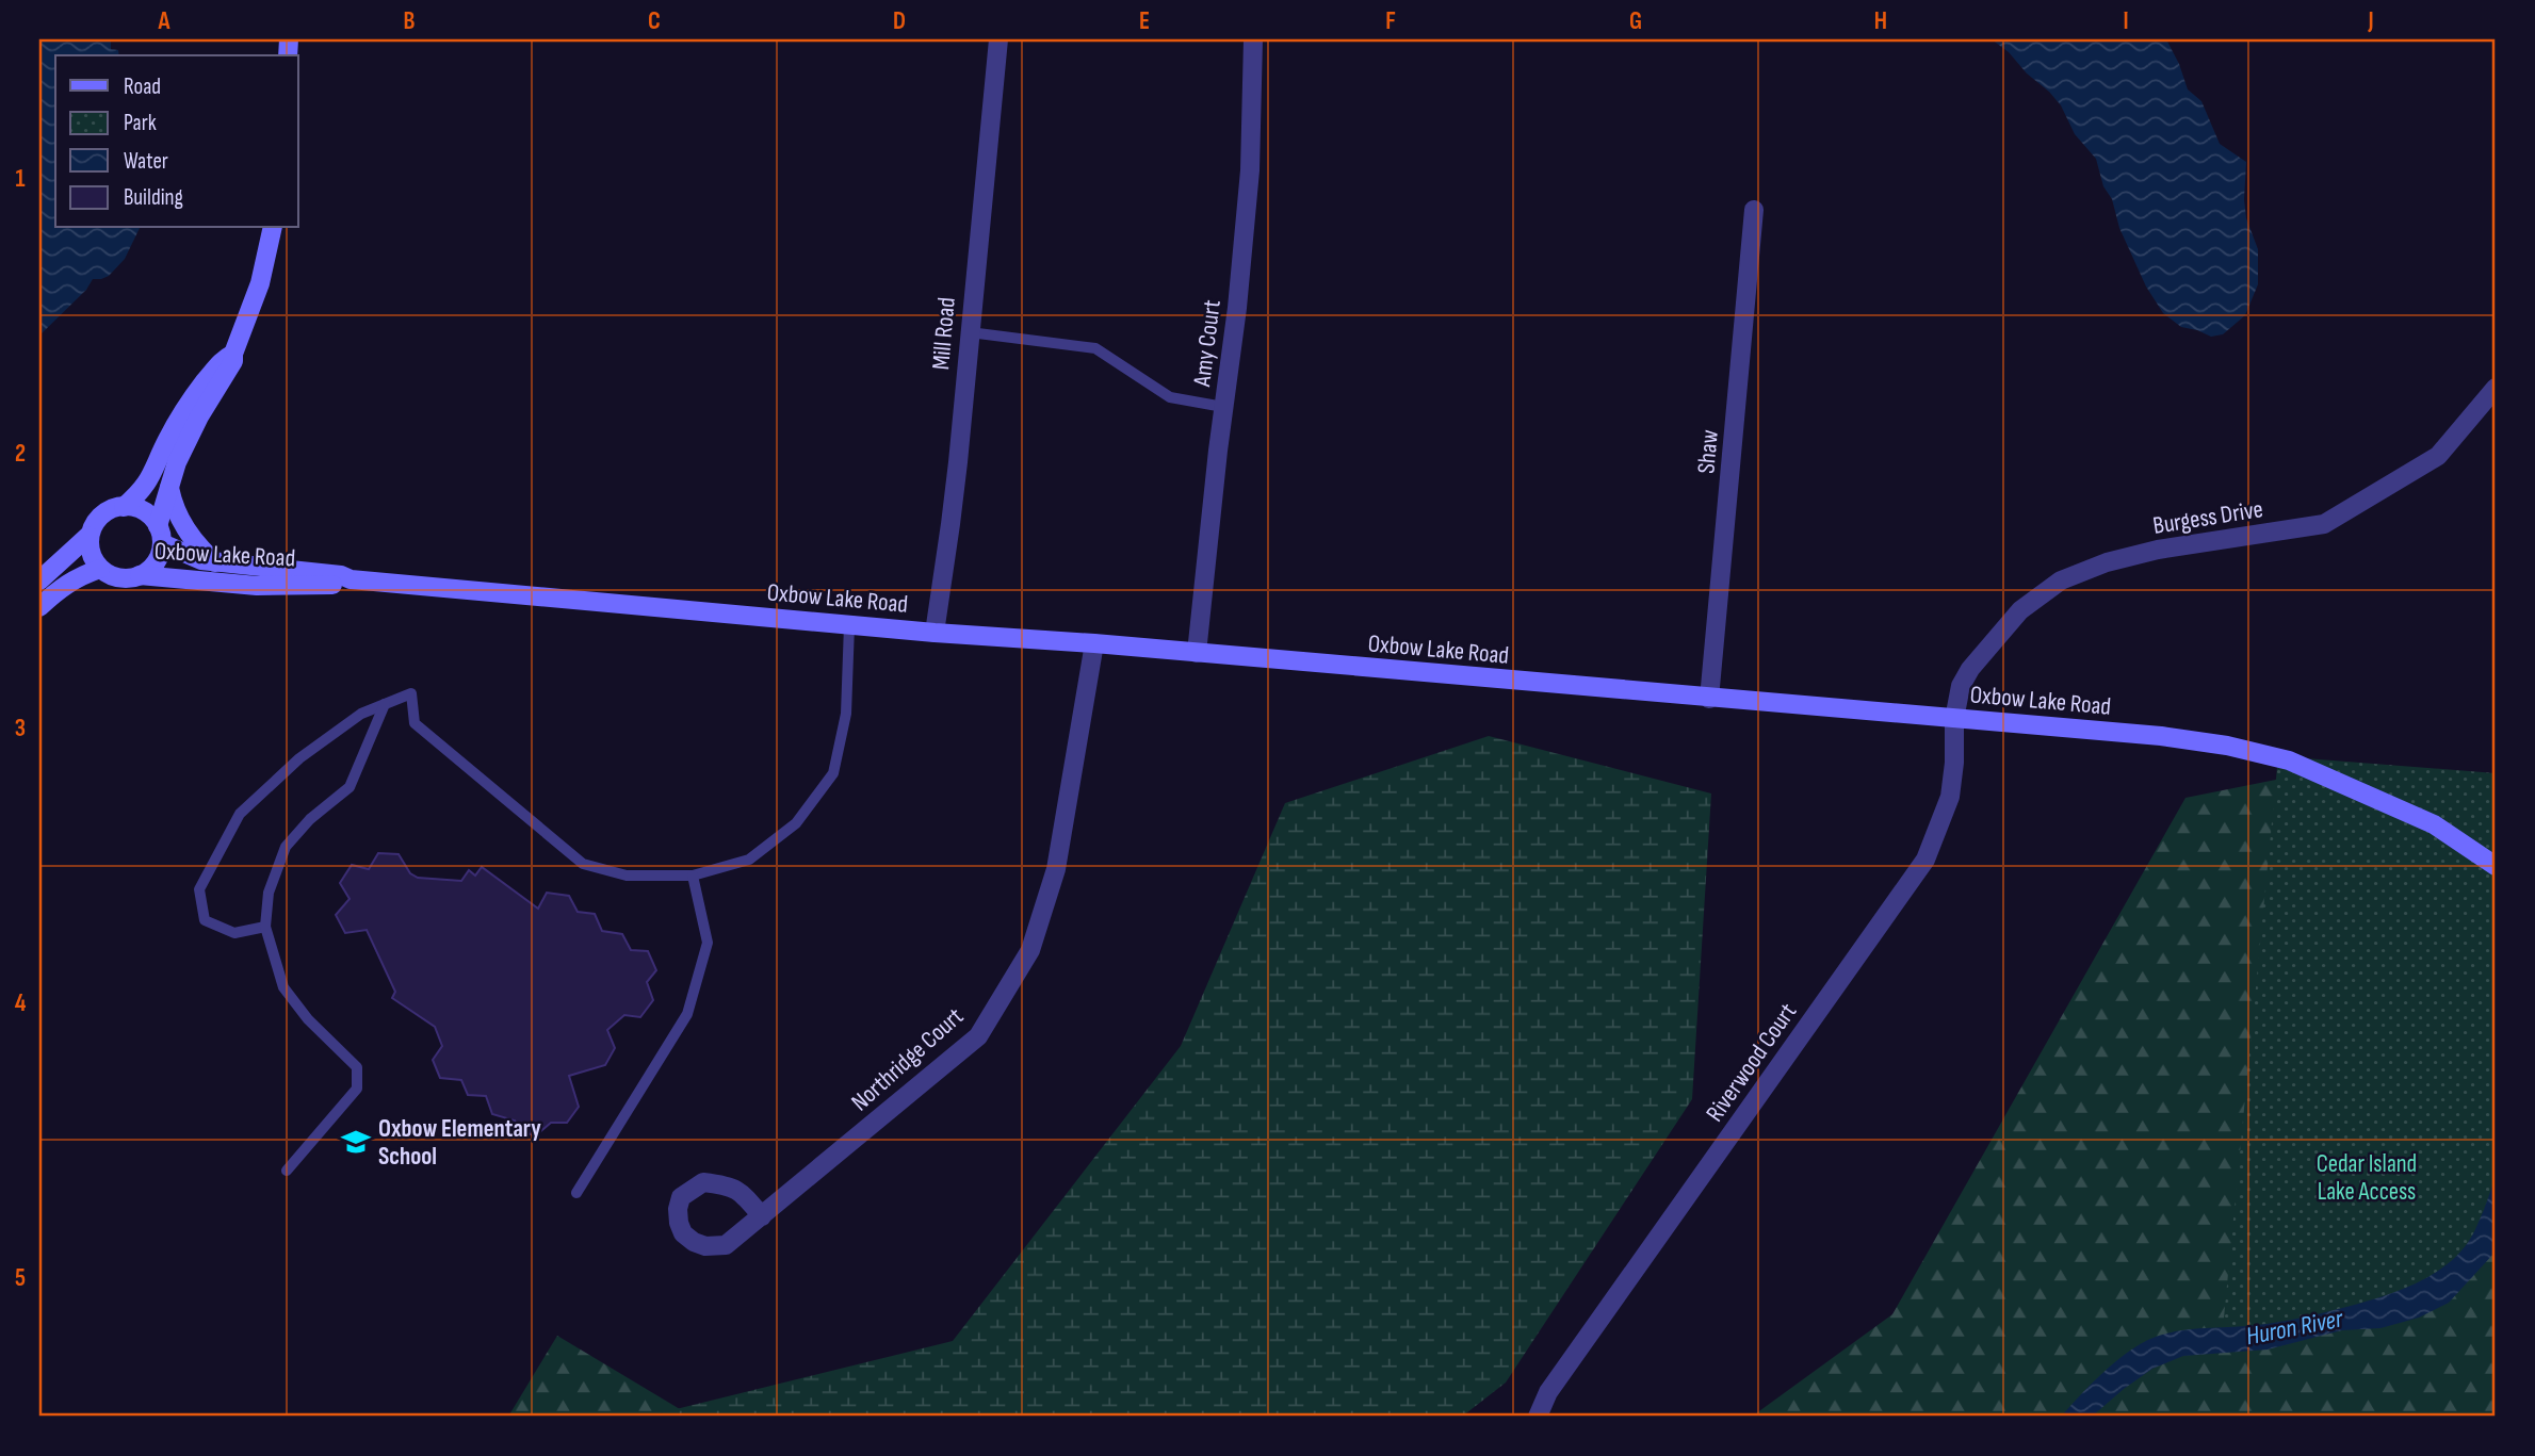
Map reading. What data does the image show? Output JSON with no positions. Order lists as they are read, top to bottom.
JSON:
{
  "streets": {
    "street": [
      "Mill Road",
      "Amy Court",
      "Shaw",
      "Burgess Drive",
      "Oxbow Lake Road",
      "Northridge Court",
      "Riverwood Court"
    ]
  },
  "crossings": [
    ["Mill Road", "Oxbow Lake Road"],
    ["Amy Court", "Oxbow Lake Road"],
    ["Shaw", "Oxbow Lake Road"],
    ["Burgess Drive", "Oxbow Lake Road"],
    ["Burgess Drive", "Riverwood Court"],
    ["Oxbow Lake Road", "Northridge Court"],
    ["Oxbow Lake Road", "Riverwood Court"]
  ],
  "water": ["Huron River"],
  "parks": ["Cedar Island Lake Access"],
  "places": {
    "school or university": ["Oxbow Elementary School"]
  },
  "legend": [
    "Road",
    "Park",
    "Water",
    "Building"
  ],
  "grid": {
    "columns": [
      "A",
      "B",
      "C",
      "D",
      "E",
      "F",
      "G",
      "H",
      "I",
      "J"
    ],
    "rows": [
      "1",
      "2",
      "3",
      "4",
      "5"
    ]
  }
}
